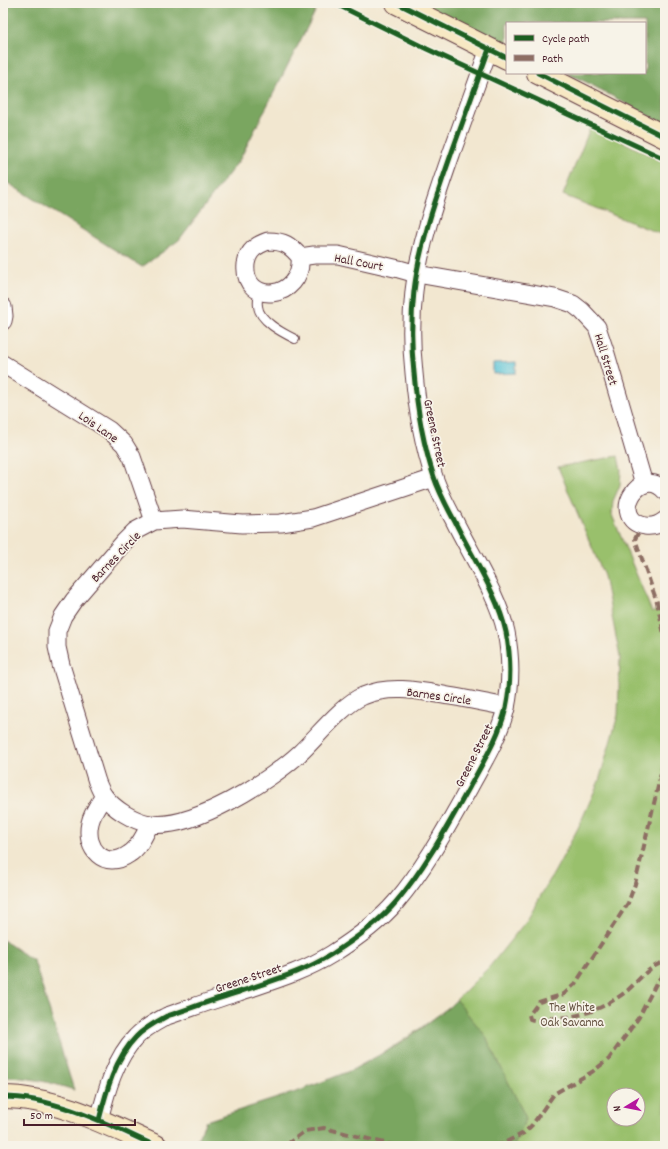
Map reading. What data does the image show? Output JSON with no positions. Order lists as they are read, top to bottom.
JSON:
{
  "streets": {
    "street": [
      "Hall Court",
      "Hall Street",
      "Lois Lane",
      "Greene Street",
      "Barnes Circle"
    ]
  },
  "crossings": [
    ["Hall Court", "Hall Street"],
    ["Hall Court", "Greene Street"],
    ["Hall Street", "Greene Street"],
    ["Lois Lane", "Barnes Circle"],
    ["Greene Street", "Barnes Circle"]
  ],
  "parks": ["The White Oak Savanna"],
  "legend": ["Cycle path", "Path"],
  "scale_bar": "50 m",
  "north": "left"
}
